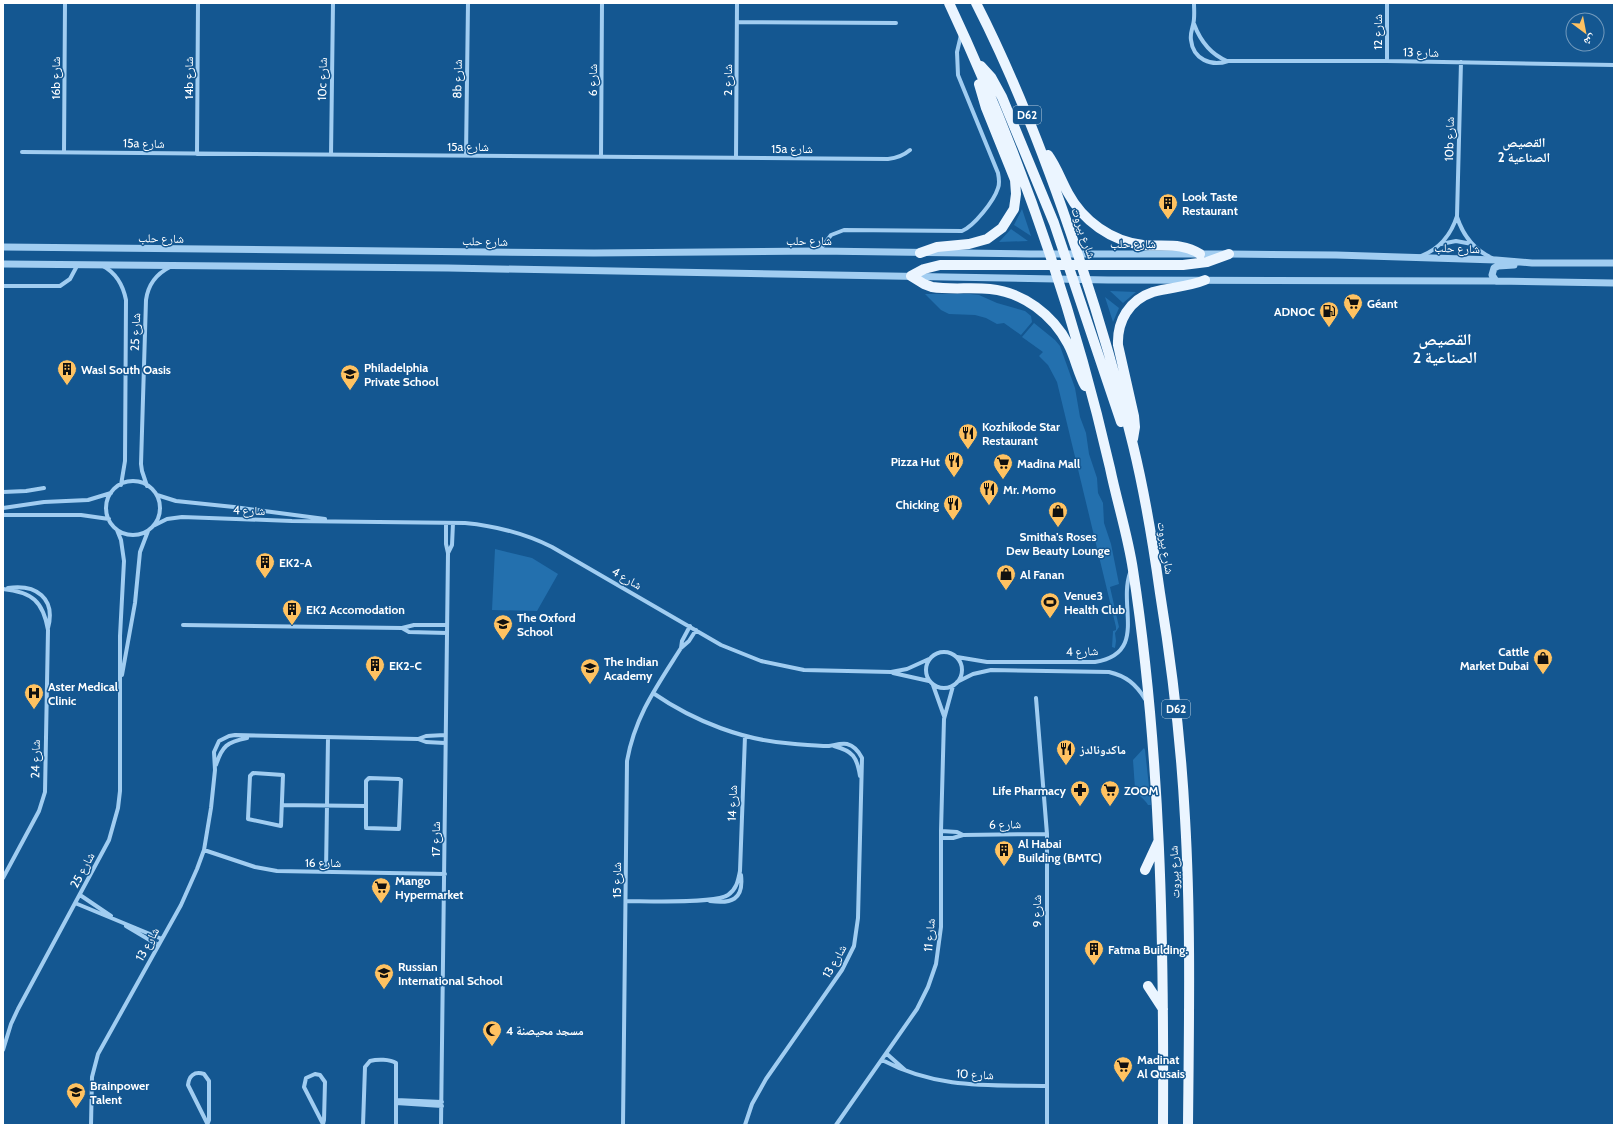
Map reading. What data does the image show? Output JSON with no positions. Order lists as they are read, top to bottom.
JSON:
{
  "streets": {
    "main road": ["D62", "شارع بيروت"],
    "street": [
      "شارع 12",
      "شارع 13",
      "16b شارع",
      "14b شارع",
      "10c شارع",
      "8b شارع",
      "شارع 6",
      "شارع 2",
      "10b شارع",
      "15a شارع",
      "شارع حلب",
      "شارع 25",
      "شارع 4",
      "شارع 24",
      "شارع 14",
      "شارع 17",
      "شارع 16",
      "شارع 15",
      "شارع 9",
      "شارع 11",
      "شارع 10"
    ]
  },
  "crossings": [
    ["شارع 12", "شارع 13"],
    ["شارع 13", "10b شارع"],
    ["شارع 13", "شارع 14"],
    ["شارع 13", "شارع 17"],
    ["شارع 13", "شارع 16"],
    ["شارع 13", "شارع 15"],
    ["16b شارع", "15a شارع"],
    ["14b شارع", "15a شارع"],
    ["10c شارع", "15a شارع"],
    ["8b شارع", "15a شارع"],
    ["شارع 6", "15a شارع"],
    ["شارع 6", "شارع 9"],
    ["شارع 6", "شارع 11"],
    ["شارع 2", "15a شارع"],
    ["10b شارع", "شارع حلب"],
    ["شارع بيروت", "شارع حلب"],
    ["شارع بيروت", "شارع 4"],
    ["شارع 25", "شارع 4"],
    ["شارع 4", "شارع 17"],
    ["شارع 4", "شارع 15"],
    ["شارع 4", "شارع 11"],
    ["شارع 14", "شارع 15"],
    ["شارع 17", "شارع 16"],
    ["شارع 9", "شارع 10"],
    ["شارع 11", "شارع 10"]
  ],
  "districts": ["القصيص الصناعية 2", "القصيص الصناعية 2"],
  "places": {
    "building": [
      "Look Taste Restaurant",
      "Wasl South Oasis",
      "EK2-A",
      "EK2 Accomodation",
      "EK2-C",
      "Al Habai Building (BMTC)",
      "Fatma Building."
    ],
    "supermarket": [
      "Géant",
      "Madina Mall",
      "ZOOM",
      "Mango Hypermarket",
      "Madinat Al Qusais"
    ],
    "fuel station": ["ADNOC"],
    "school or university": [
      "Philadelphia Private School",
      "The Oxford School",
      "The Indian Academy",
      "Russian International School",
      "Brainpower Talent"
    ],
    "restaurant": [
      "Kozhikode Star Restaurant",
      "Pizza Hut",
      "Mr. Momo",
      "Chicking",
      "ماكدونالدز"
    ],
    "shop": ["Smitha's Roses Dew Beauty Lounge", "Al Fanan", "Cattle Market Dubai"],
    "sports": ["Venue3 Health Club"],
    "hospital": ["Aster Medical Clinic"],
    "pharmacy": ["Life Pharmacy"],
    "mosque": ["مسجد محيصنة 4"]
  },
  "north": "bottom right"
}
